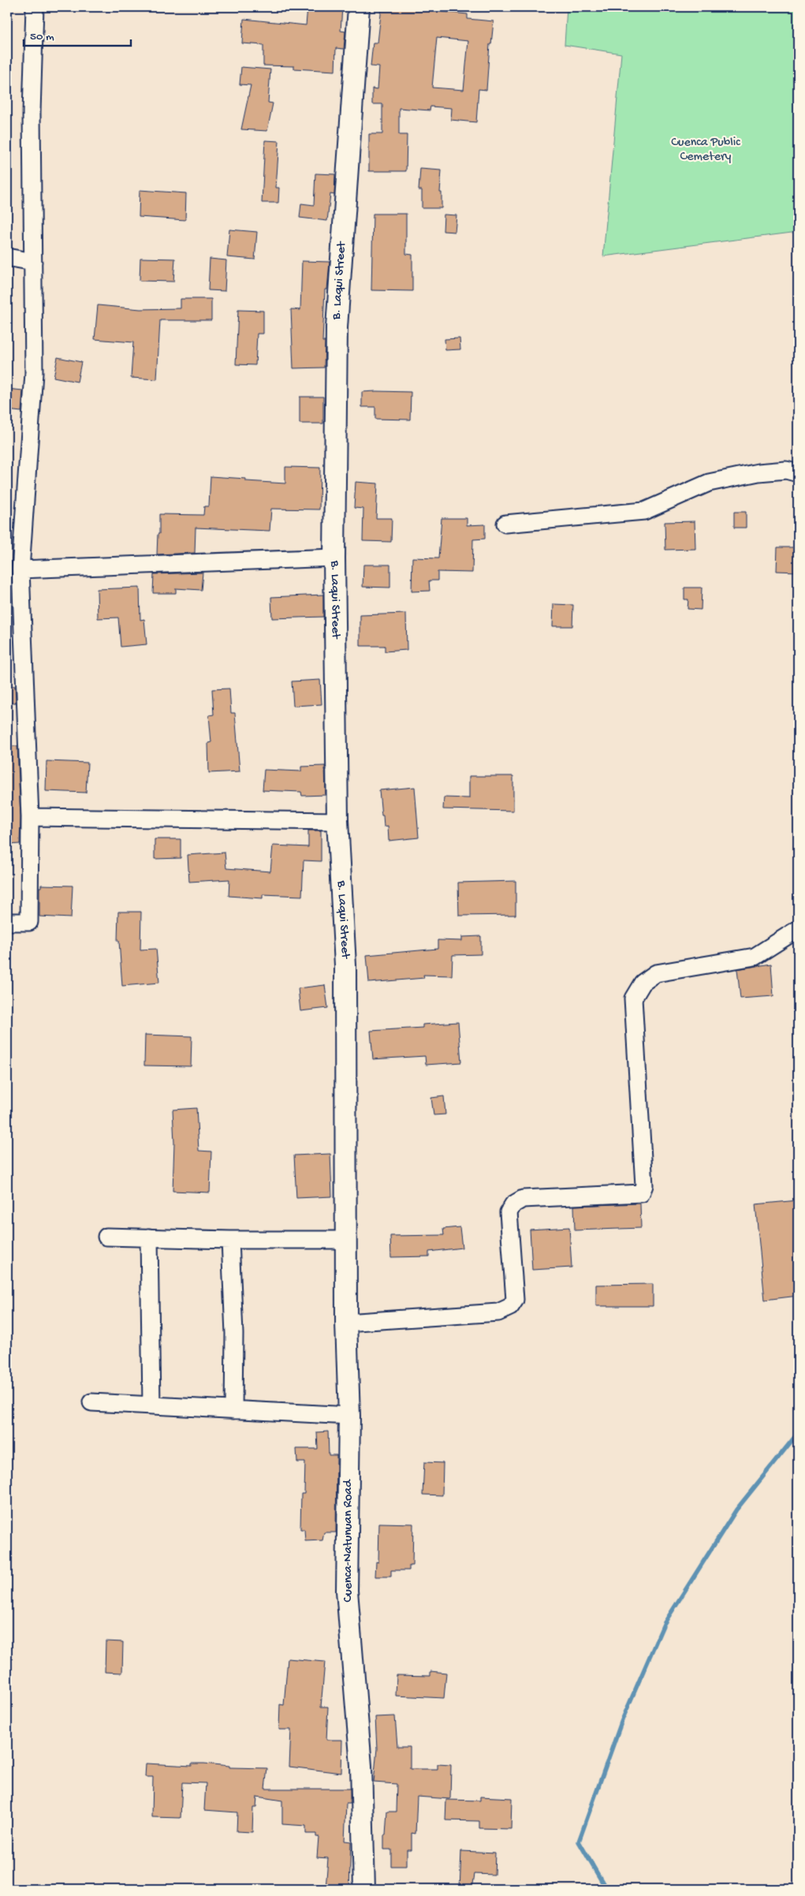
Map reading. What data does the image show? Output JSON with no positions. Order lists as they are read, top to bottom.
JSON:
{
  "streets": {
    "main road": ["B. Laqui Street", "Cuenca-Natunuan Road"]
  },
  "crossings": [
    ["B. Laqui Street", "Cuenca-Natunuan Road"]
  ],
  "parks": ["Cuenca Public Cemetery"],
  "scale_bar": "50 m"
}
